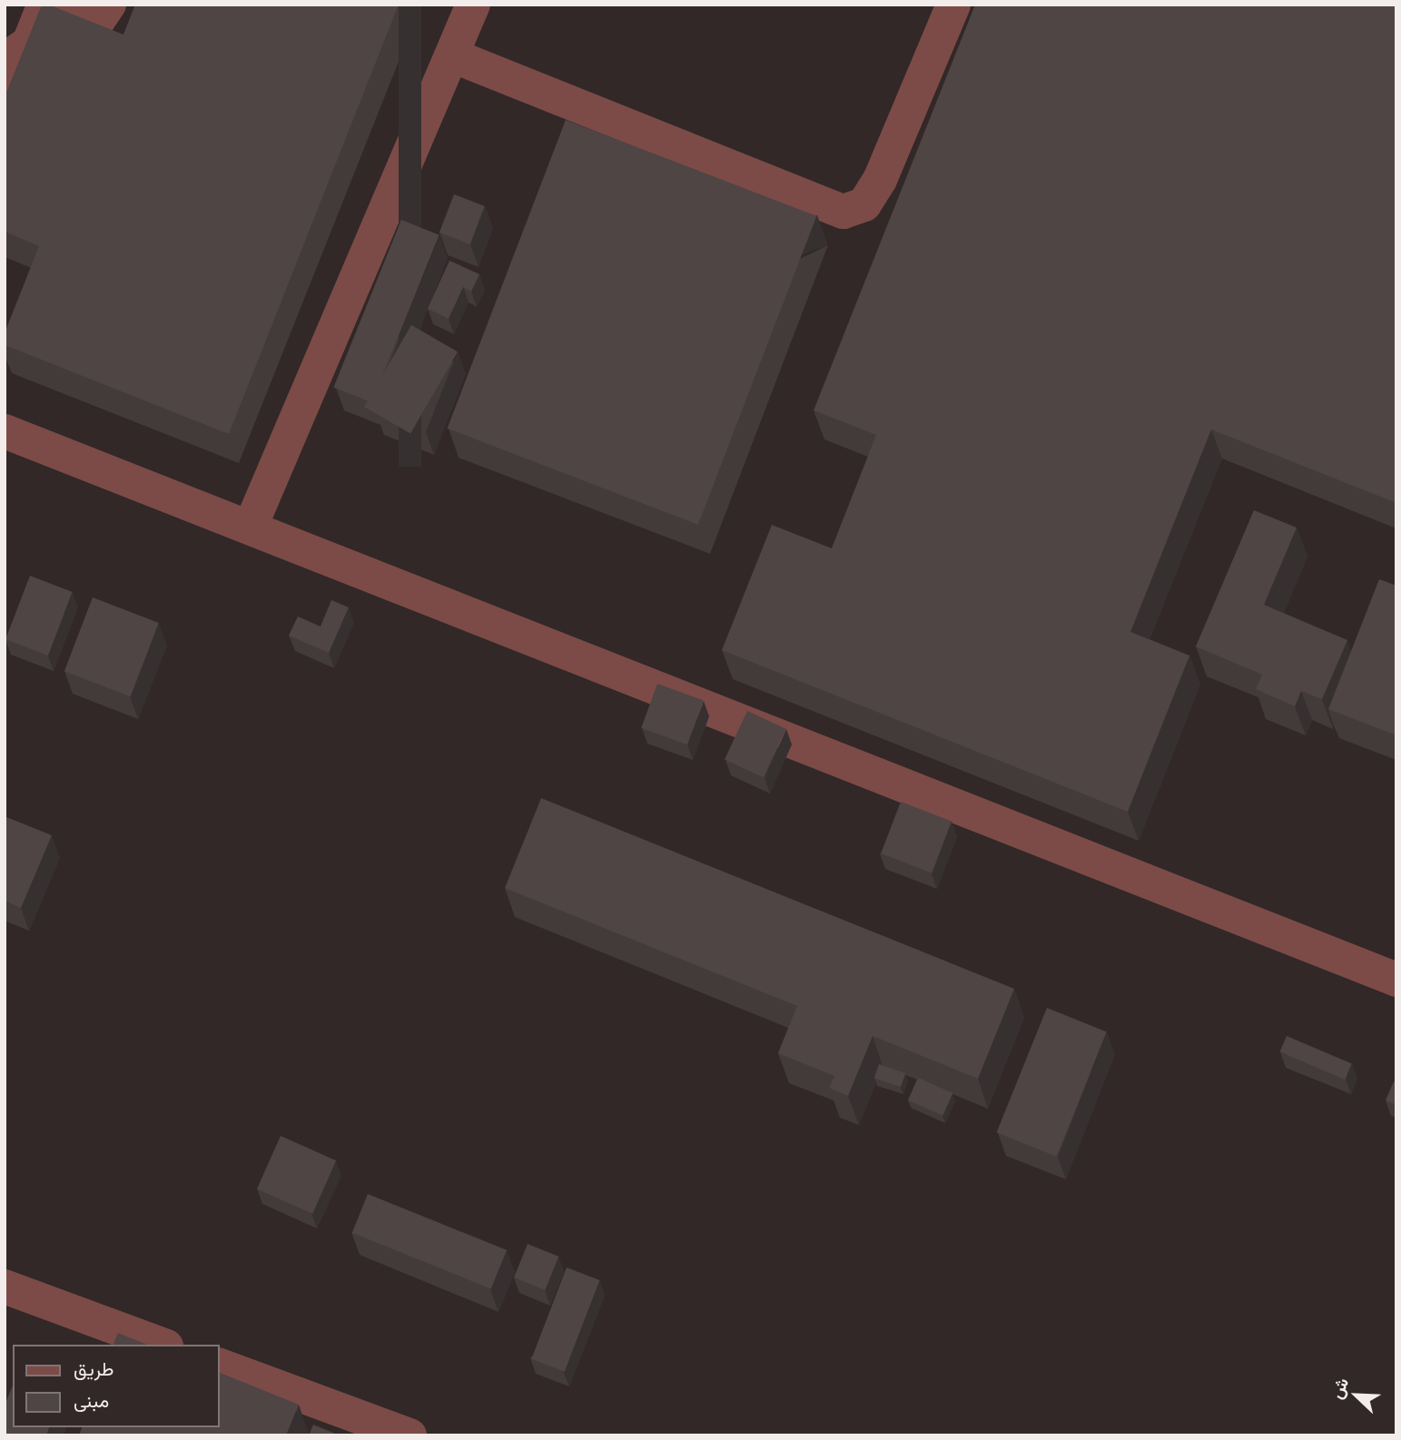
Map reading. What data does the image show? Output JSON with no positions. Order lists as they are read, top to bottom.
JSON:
{
  "legend": ["طريق", "مبنى"],
  "north": "top left"
}
